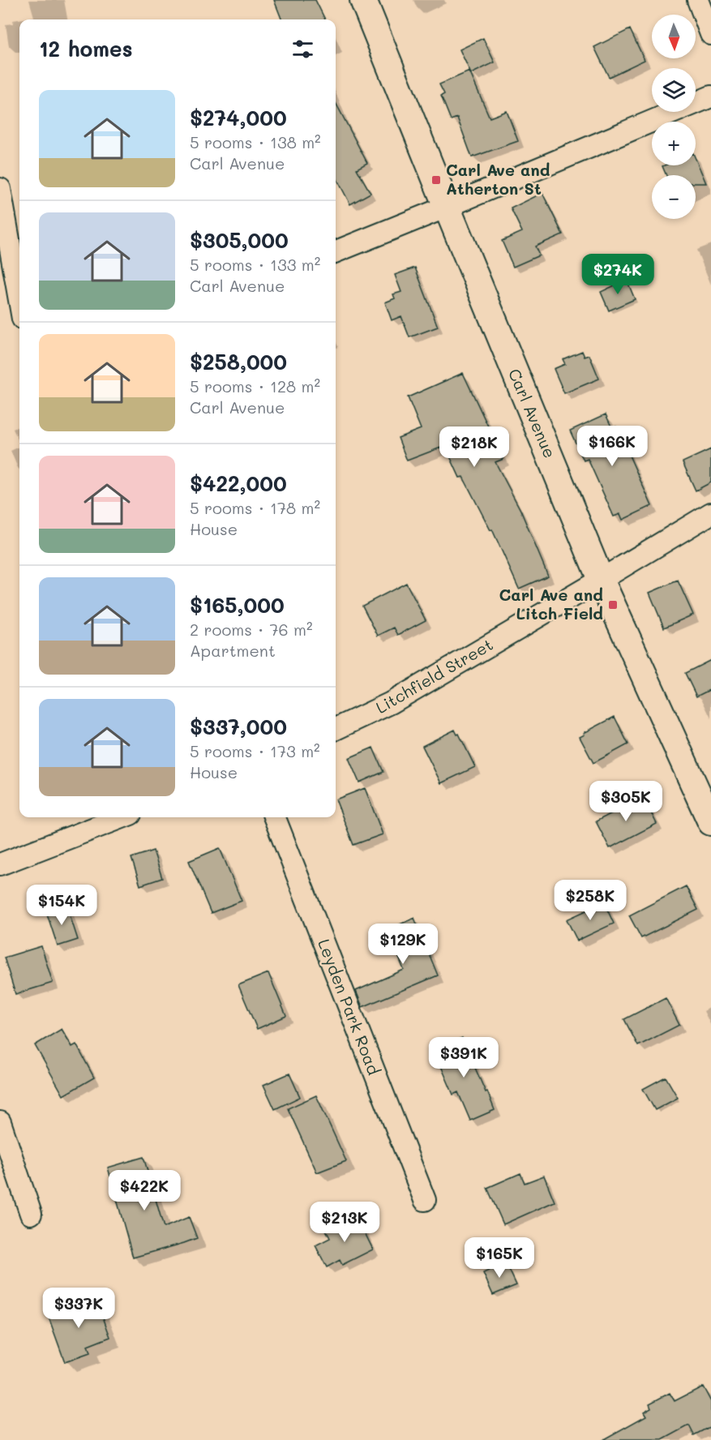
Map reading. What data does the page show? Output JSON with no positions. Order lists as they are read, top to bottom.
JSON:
{
  "streets": {
    "street": ["Carl Avenue", "Litchfield Street", "Leyden Park Road"]
  },
  "crossings": [
    ["Carl Avenue", "Litchfield Street"]
  ],
  "places": {
    "transit": ["Carl Ave and Atherton St", "Carl Ave and Litch Field"]
  },
  "north": "bottom",
  "page": {
    "map_buttons": ["+", "−"],
    "heading": "12 homes",
    "list": [
      {
        "name": "$274,000",
        "note": "5 rooms · 138 m² · Carl Avenue"
      },
      {
        "name": "$305,000",
        "note": "5 rooms · 133 m² · Carl Avenue"
      },
      {
        "name": "$258,000",
        "note": "5 rooms · 128 m² · Carl Avenue"
      },
      {
        "name": "$422,000",
        "note": "5 rooms · 178 m² · House"
      },
      {
        "name": "$165,000",
        "note": "2 rooms · 76 m² · Apartment"
      },
      {
        "name": "$337,000",
        "note": "5 rooms · 173 m² · House"
      }
    ],
    "price": [
      "$274K",
      "$166K",
      "$218K",
      "$305K",
      "$258K",
      "$154K",
      "$129K",
      "$391K",
      "$422K",
      "$213K",
      "$165K",
      "$337K"
    ]
  }
}
